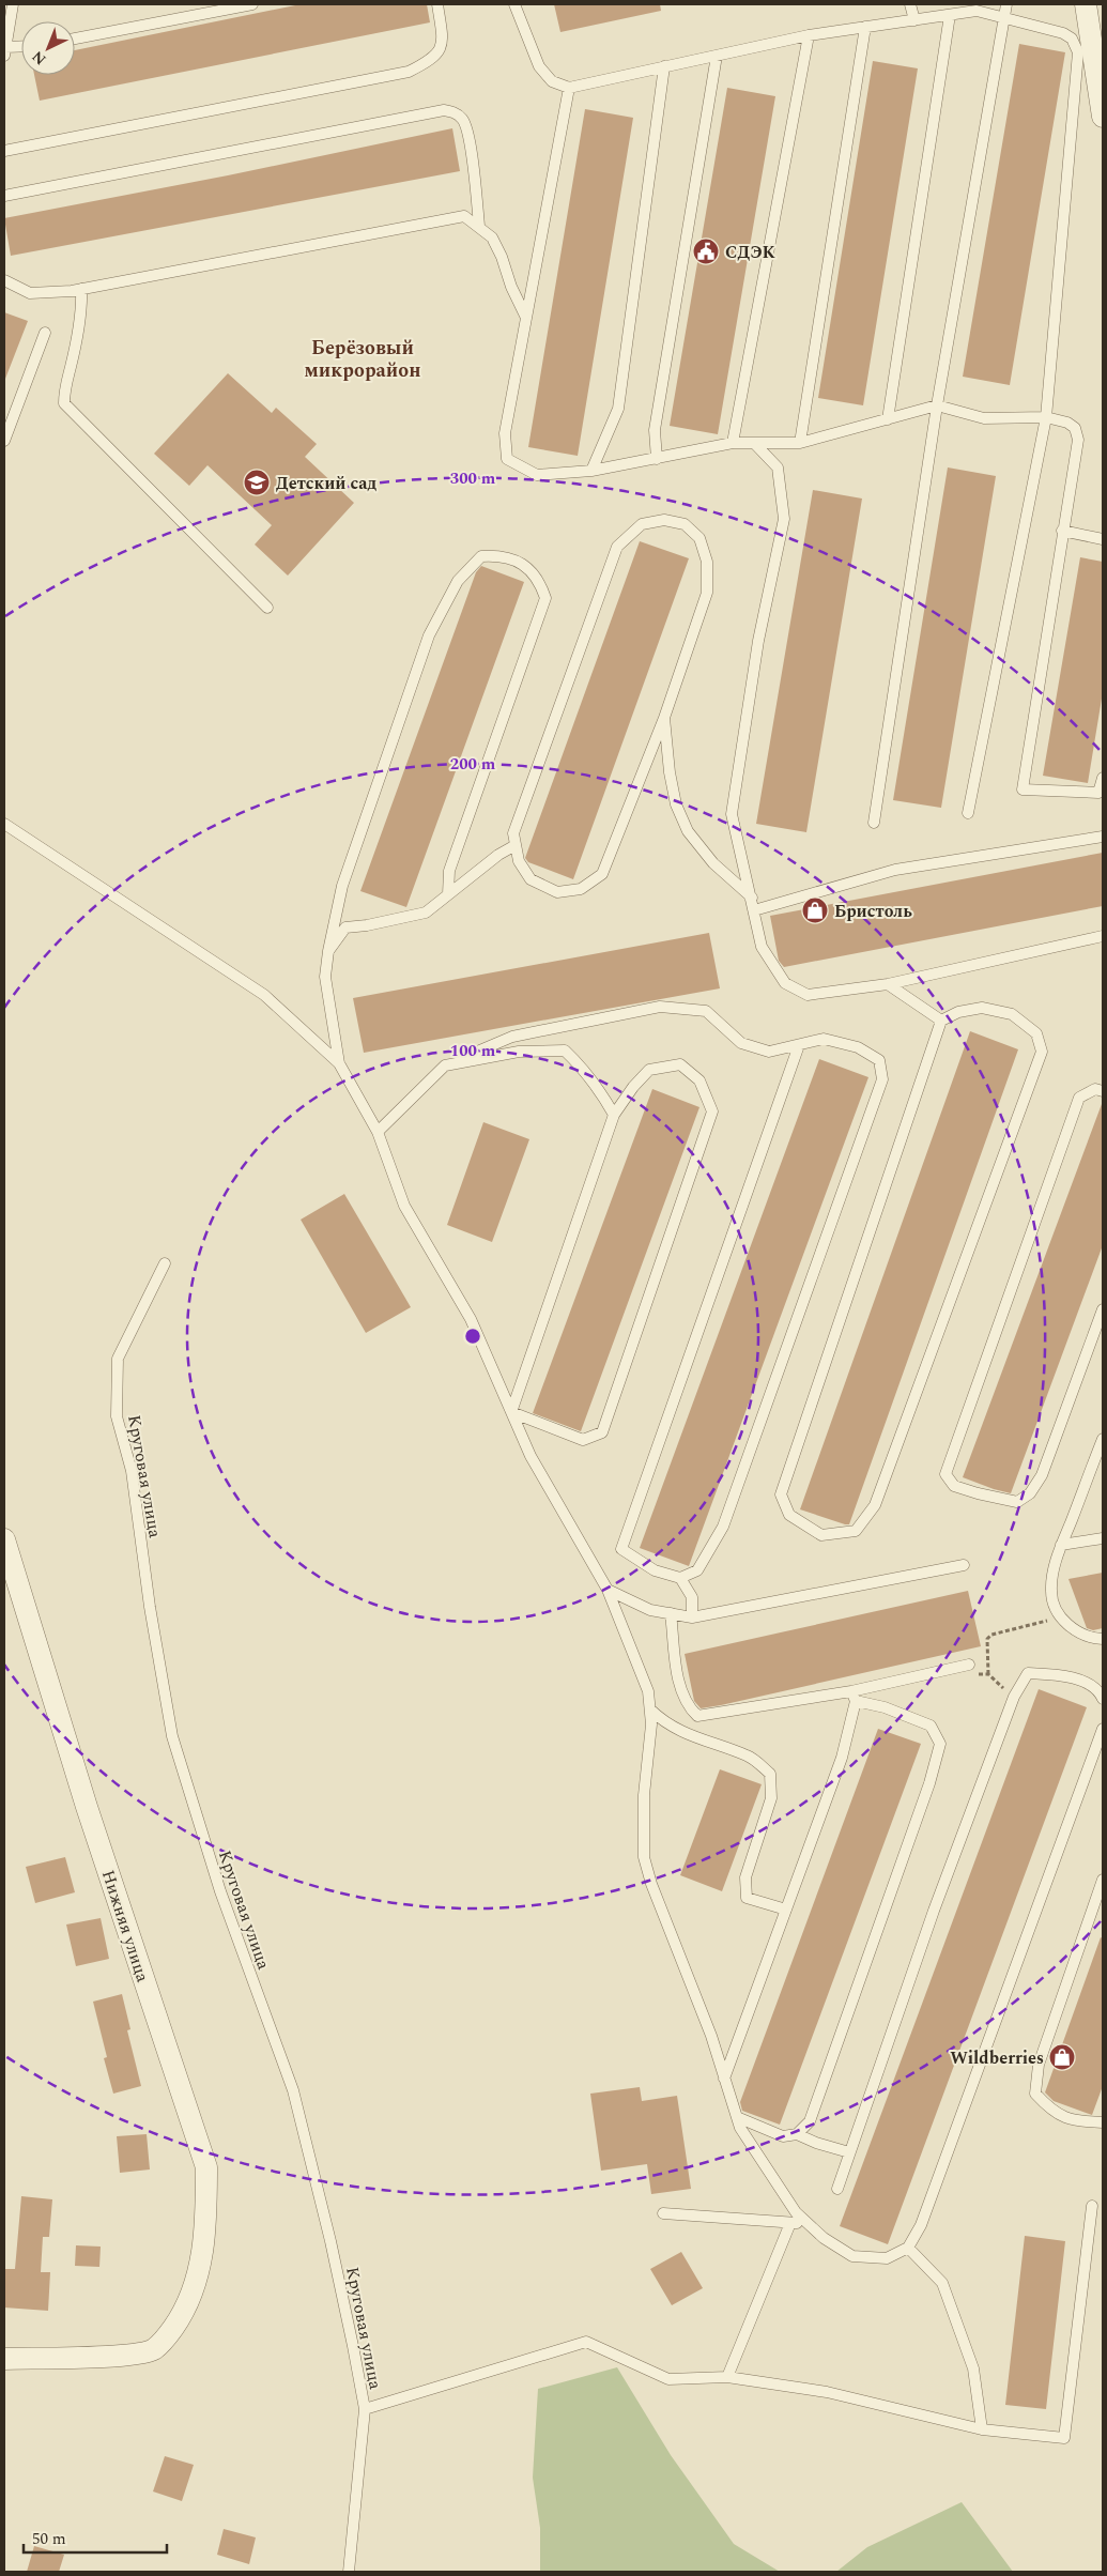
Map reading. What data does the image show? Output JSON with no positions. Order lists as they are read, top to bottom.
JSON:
{
  "streets": {
    "street": ["Нижняя улица"],
    "lane": ["Круговая улица"]
  },
  "districts": ["Берёзовый микрорайон"],
  "places": {
    "public building": ["СДЭК"],
    "school or university": ["Детский сад"],
    "shop": ["Бристоль", "Wildberries"]
  },
  "scale_bar": "50 m",
  "north": "bottom left",
  "rings": ["300 m", "200 m", "100 m"]
}
